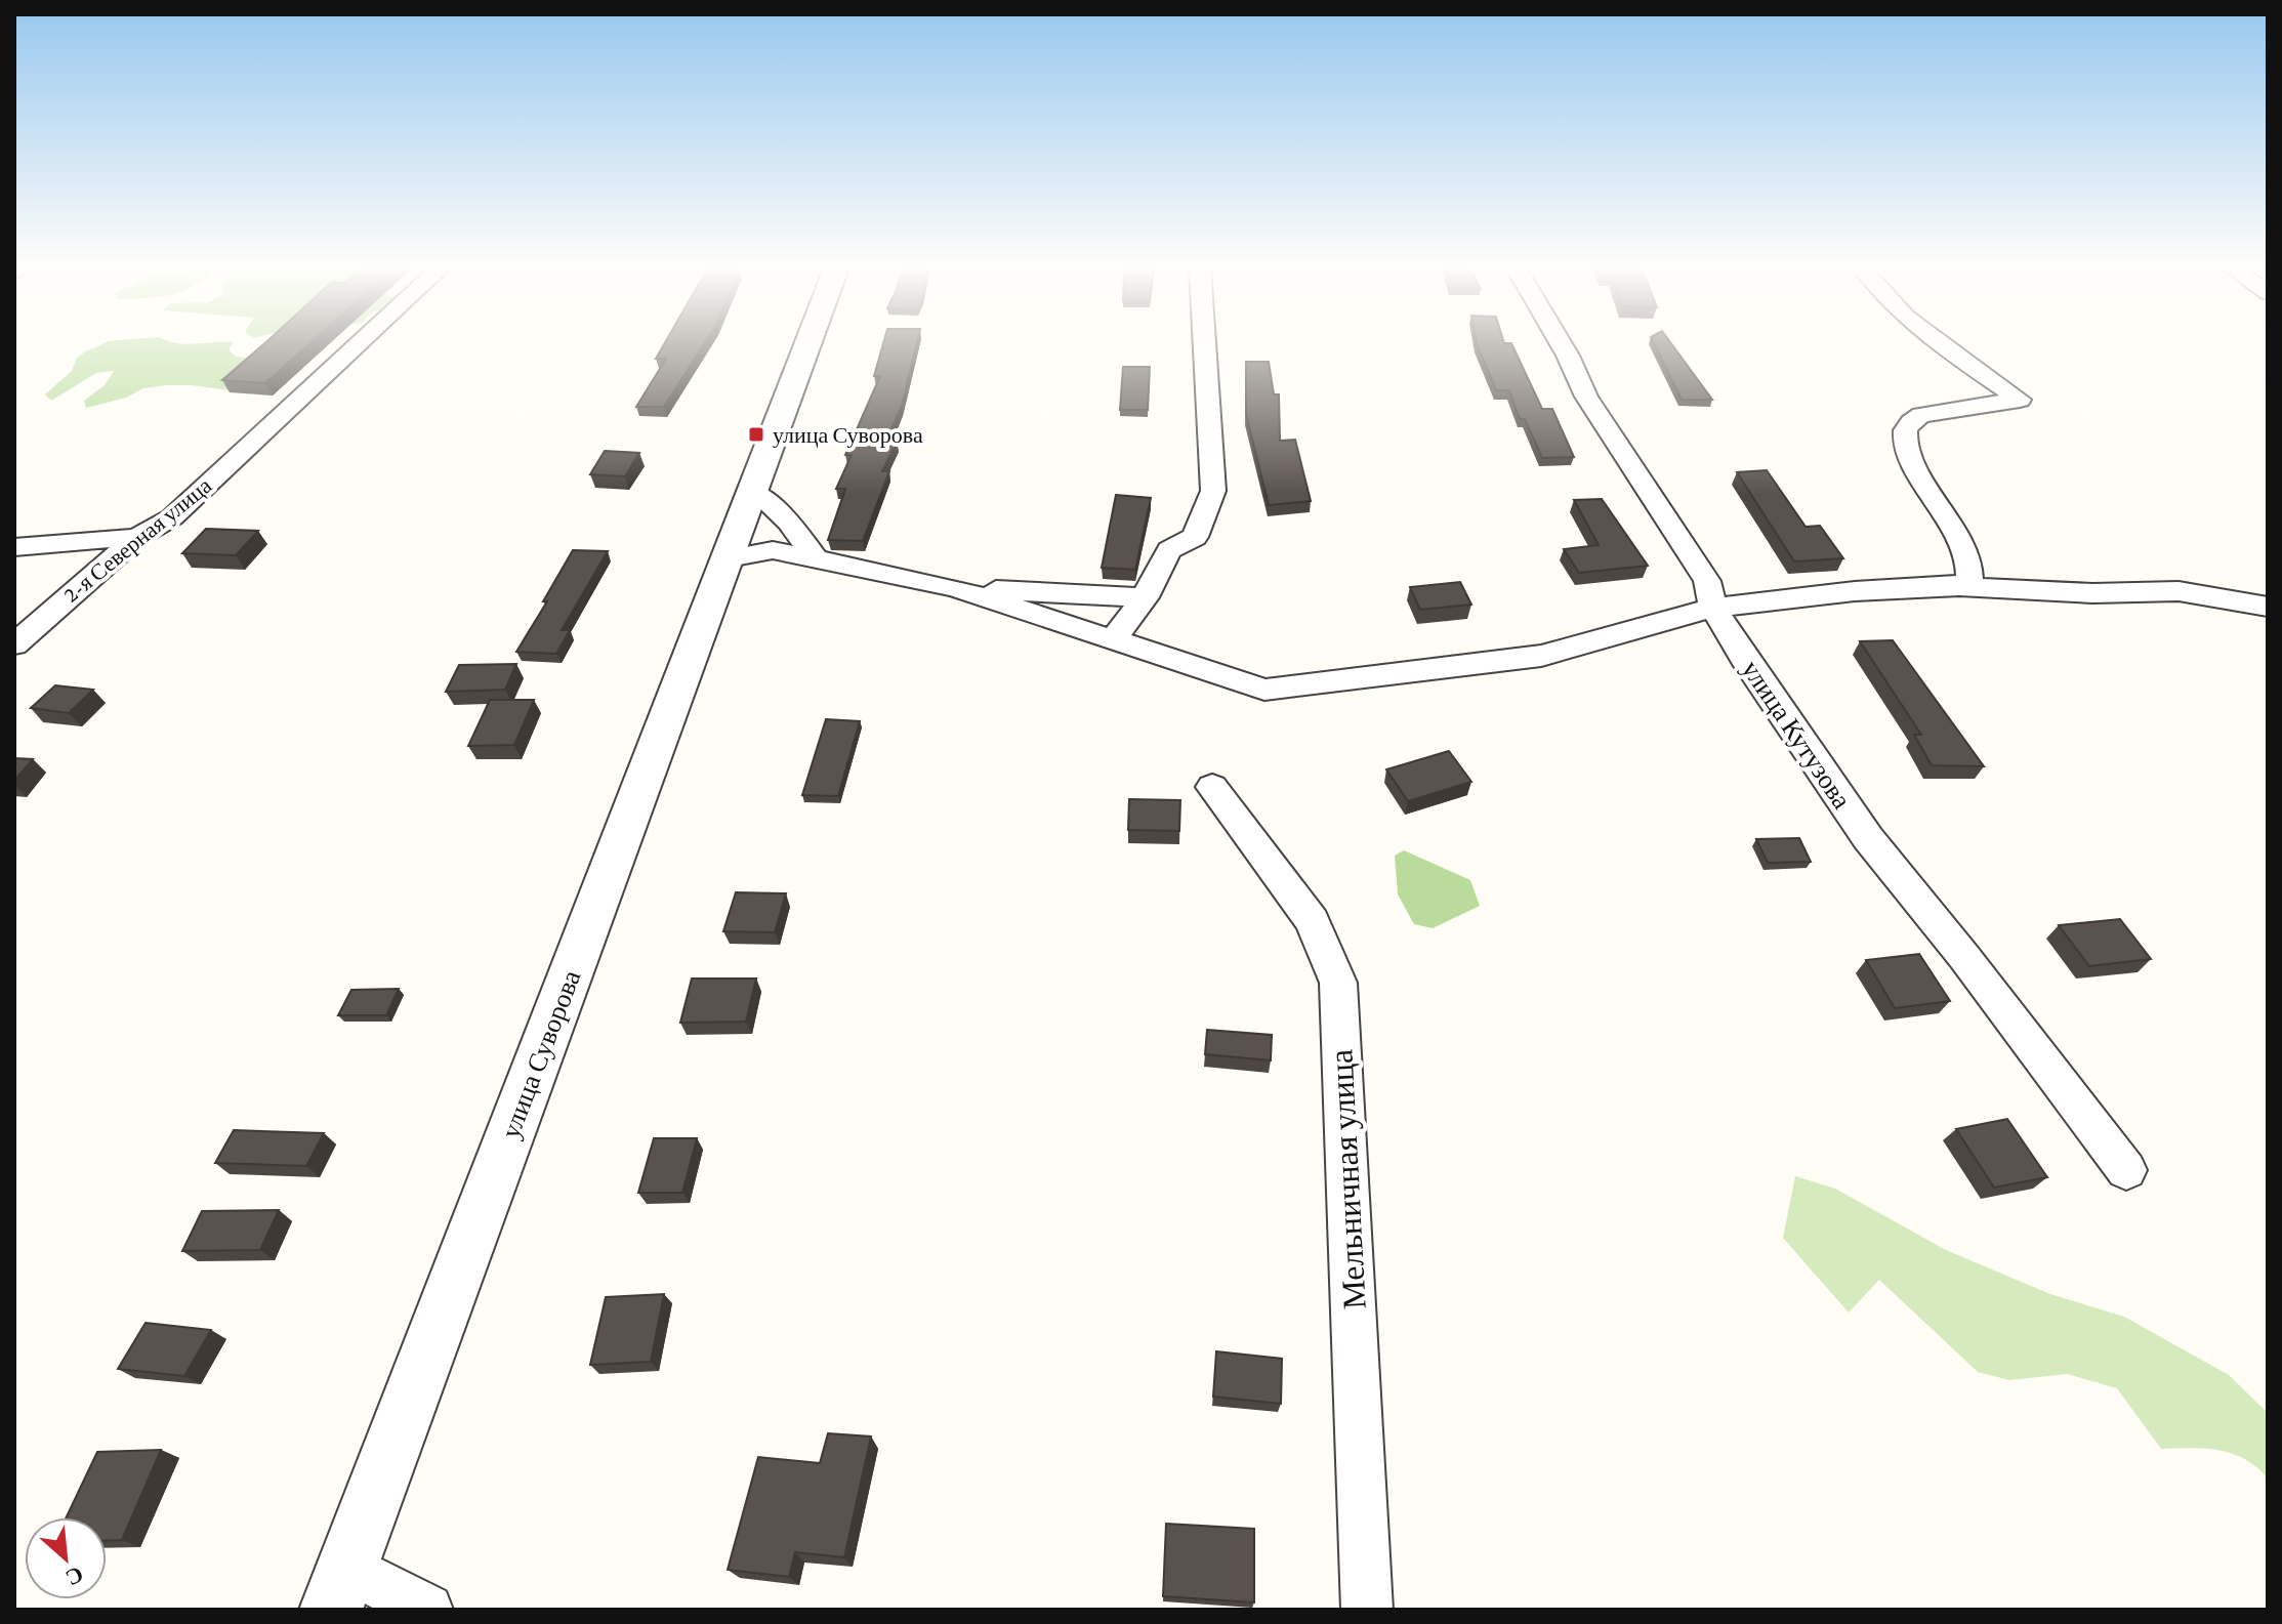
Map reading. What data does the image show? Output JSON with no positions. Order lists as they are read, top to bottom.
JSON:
{
  "streets": {
    "street": [
      "2-я Северная улица",
      "улица Кутузова",
      "улица Суворова",
      "Мельничная улица"
    ]
  },
  "places": {
    "transit": ["улица Суворова"]
  },
  "north": "bottom right"
}
